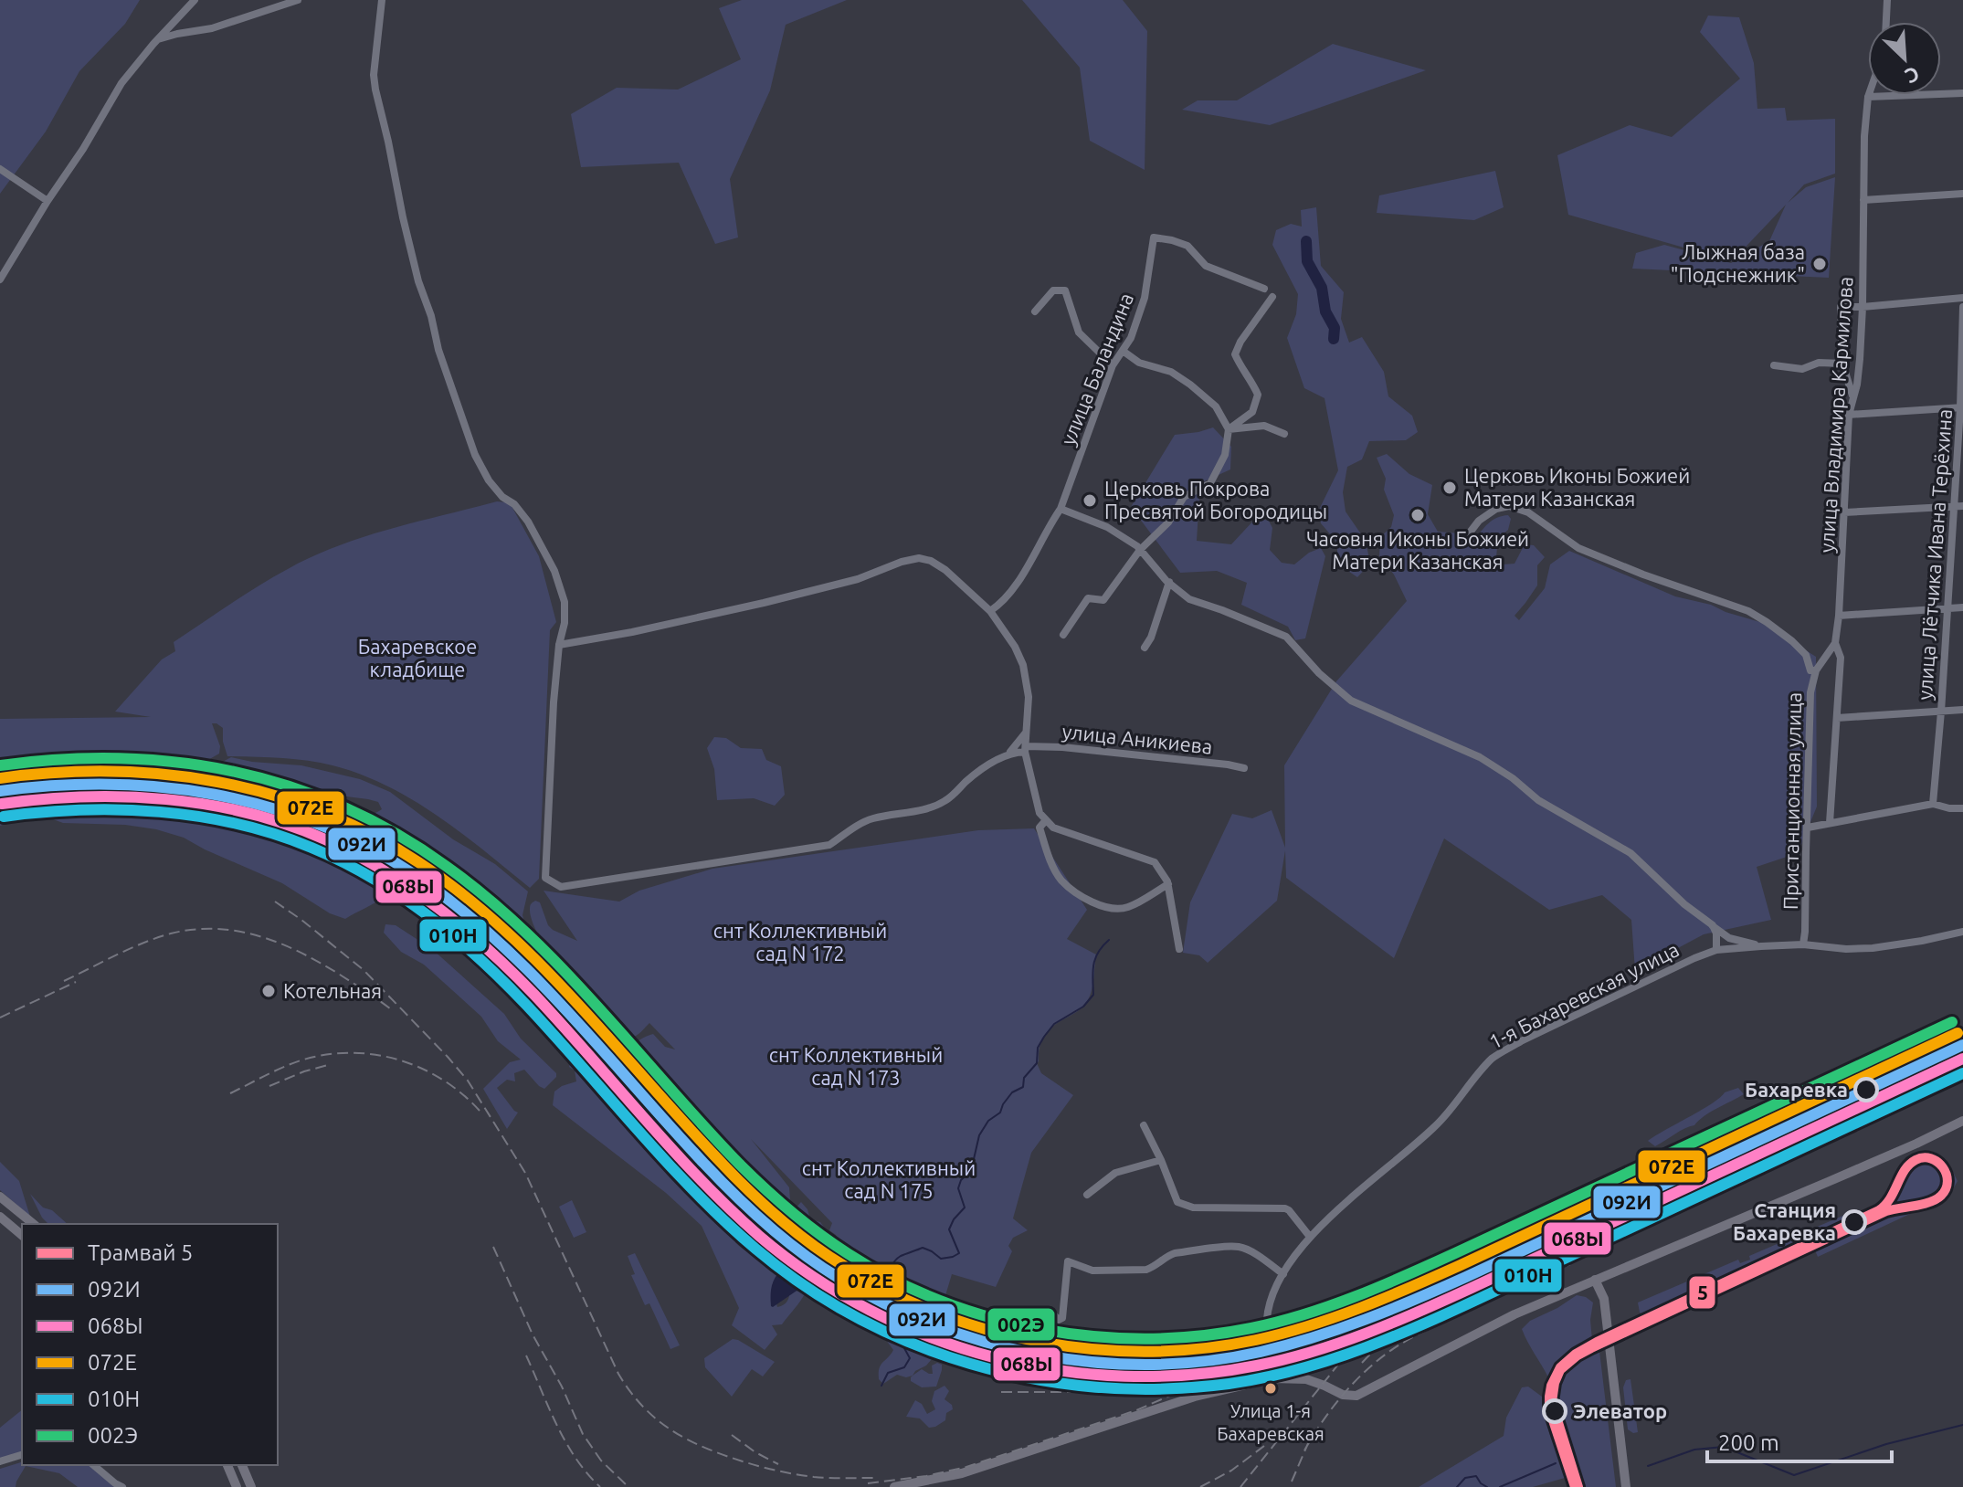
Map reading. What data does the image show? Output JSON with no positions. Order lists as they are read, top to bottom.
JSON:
{
  "streets": {
    "street": [
      "улица Баландина",
      "улица Владимира Кармилова",
      "улица Лётчика Ивана Терёхина",
      "улица Аникиева",
      "Пристанционная улица",
      "1-я Бахаревская улица"
    ]
  },
  "crossings": [
    ["Пристанционная улица", "1-я Бахаревская улица"]
  ],
  "parks": [
    "Бахаревское кладбище",
    "снт Коллективный сад N 172",
    "снт Коллективный сад N 173",
    "снт Коллективный сад N 175"
  ],
  "places": [
    "Лыжная база \"Подснежник\"",
    "Церковь Иконы Божией Матери Казанская",
    "Церковь Покрова Пресвятой Богородицы",
    "Часовня Иконы Божией Матери Казанская",
    "Котельная",
    "Бахаревка",
    "Станция Бахаревка",
    "Улица 1-я Бахаревская",
    "Элеватор"
  ],
  "lines": [
    "transit line 002Э",
    "transit line 072Е",
    "transit line 092И",
    "transit line 068Ы",
    "transit line 010Н",
    "tram line 5"
  ],
  "legend": [
    "Трамвай 5",
    "092И",
    "068Ы",
    "072Е",
    "010Н",
    "002Э"
  ],
  "scale_bar": "200 m",
  "north": "bottom right"
}
